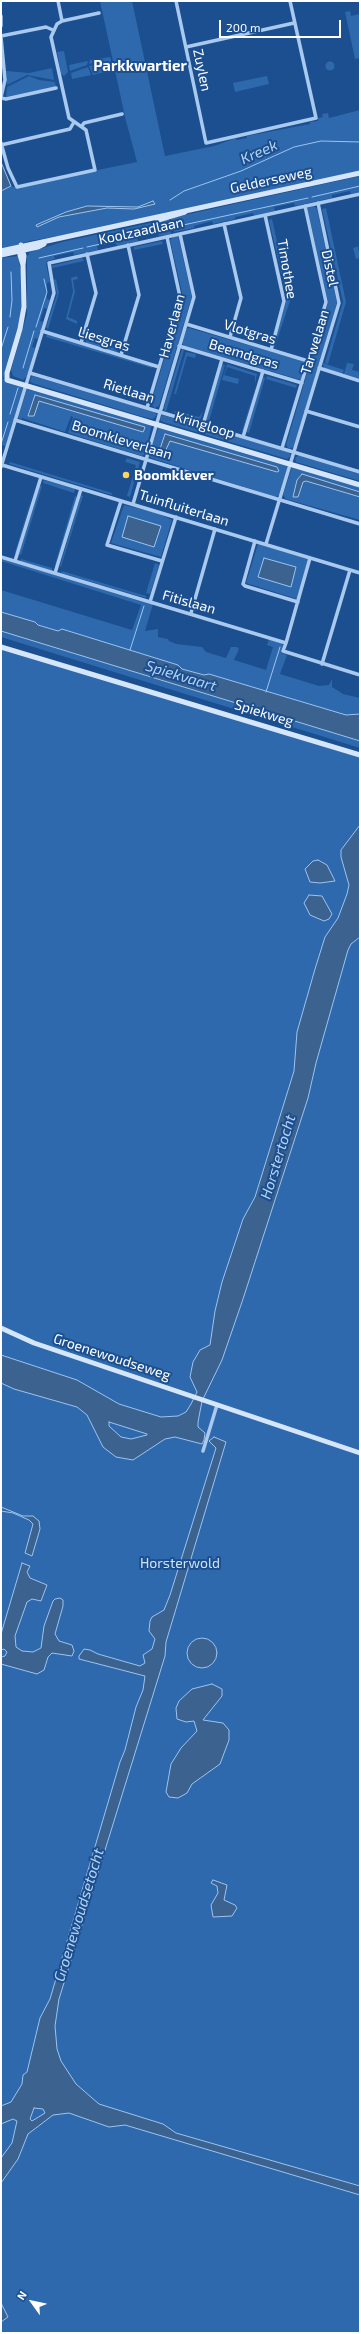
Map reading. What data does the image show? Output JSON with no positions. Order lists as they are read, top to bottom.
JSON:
{
  "streets": {
    "street": [
      "Zuylen",
      "Gelderseweg",
      "Koolzaadlaan",
      "Distel",
      "Timothee",
      "Haverlaan",
      "Vlotgras",
      "Liesgras",
      "Tarwelaan",
      "Beemdgras",
      "Rietlaan",
      "Kringloop",
      "Boomkleverlaan",
      "Tuinfluiterlaan",
      "Fitislaan",
      "Spiekweg",
      "Groenewoudseweg"
    ]
  },
  "crossings": [
    ["Gelderseweg", "Kringloop"],
    ["Koolzaadlaan", "Distel"],
    ["Koolzaadlaan", "Timothee"],
    ["Koolzaadlaan", "Haverlaan"],
    ["Koolzaadlaan", "Liesgras"],
    ["Koolzaadlaan", "Tarwelaan"],
    ["Koolzaadlaan", "Rietlaan"],
    ["Koolzaadlaan", "Kringloop"],
    ["Koolzaadlaan", "Boomkleverlaan"],
    ["Koolzaadlaan", "Tuinfluiterlaan"],
    ["Distel", "Vlotgras"],
    ["Distel", "Beemdgras"],
    ["Distel", "Rietlaan"],
    ["Timothee", "Vlotgras"],
    ["Haverlaan", "Vlotgras"],
    ["Haverlaan", "Beemdgras"],
    ["Haverlaan", "Rietlaan"],
    ["Haverlaan", "Kringloop"],
    ["Haverlaan", "Boomkleverlaan"],
    ["Haverlaan", "Tuinfluiterlaan"],
    ["Tarwelaan", "Rietlaan"],
    ["Tarwelaan", "Kringloop"],
    ["Tarwelaan", "Boomkleverlaan"],
    ["Tarwelaan", "Tuinfluiterlaan"]
  ],
  "districts": ["Parkkwartier"],
  "water": [
    "Kreek",
    "Spiekvaart",
    "Horstertocht",
    "Groenewoudsetocht"
  ],
  "parks": ["Horsterwold"],
  "places": ["Boomklever"],
  "scale_bar": "200 m",
  "north": "top left"
}
